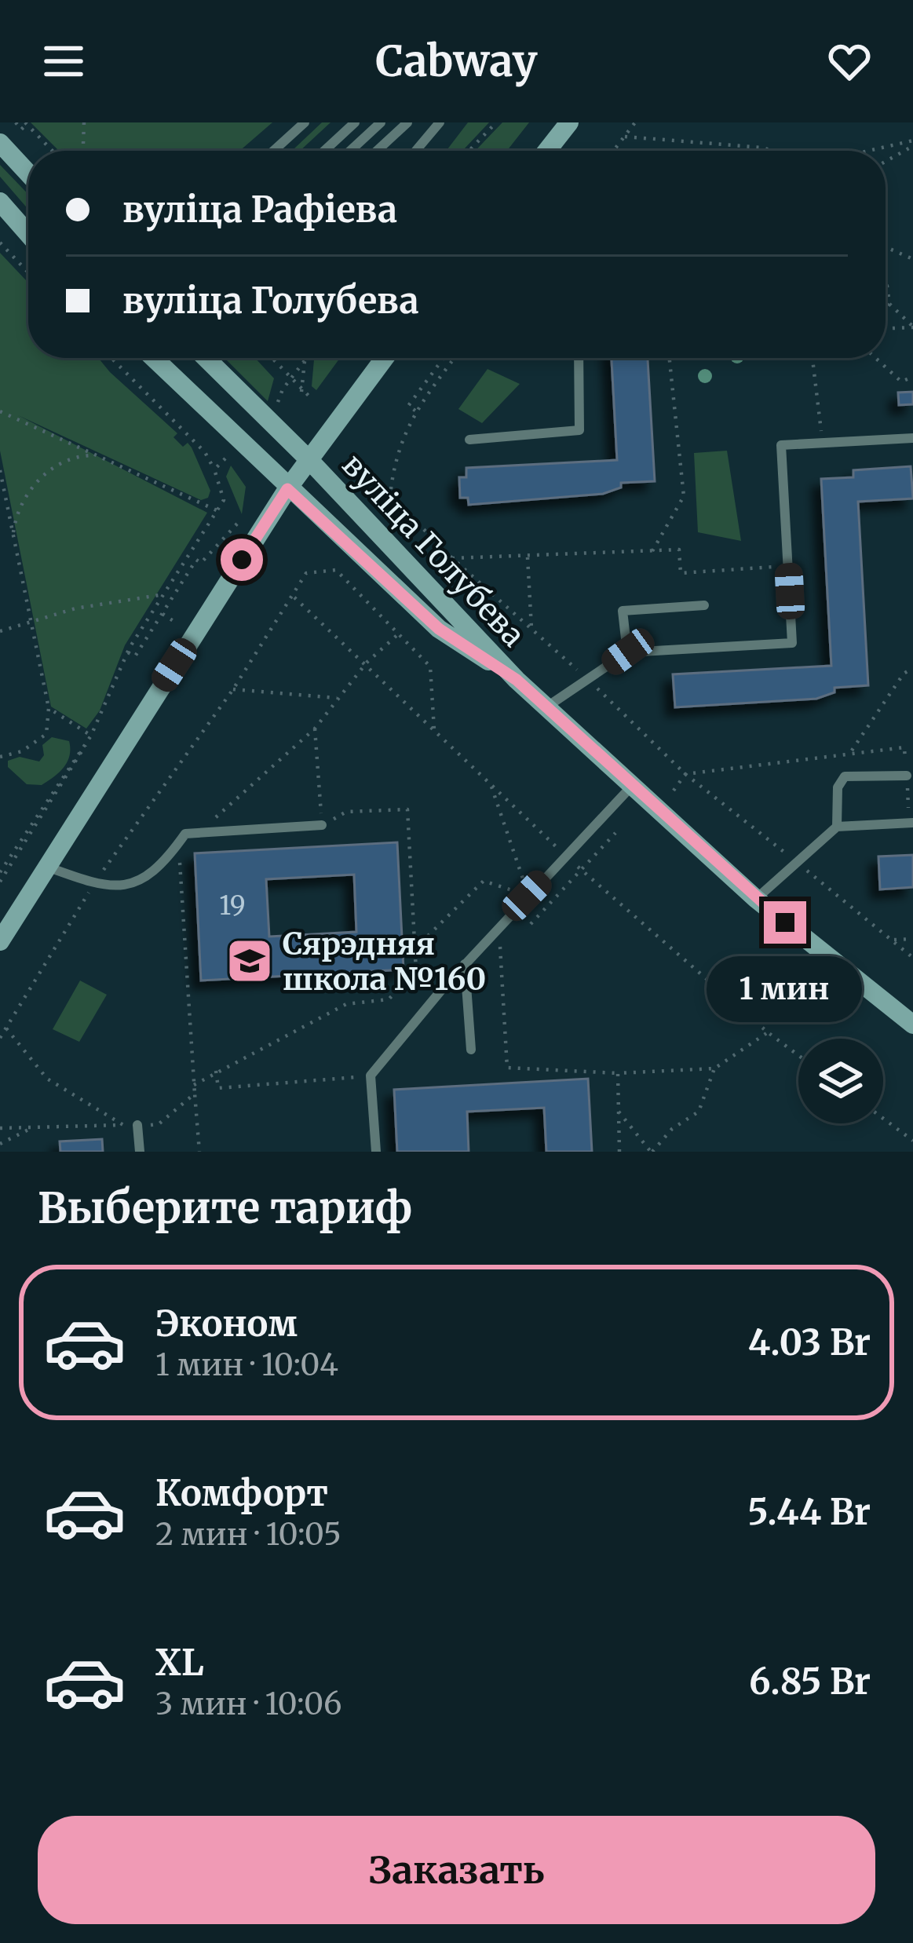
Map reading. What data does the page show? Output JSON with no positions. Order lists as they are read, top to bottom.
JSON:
{
  "streets": {
    "main road": ["вуліца Голубева"]
  },
  "places": {
    "school or university": ["Сярэдняя школа №160"]
  },
  "house_numbers": ["19"],
  "page": {
    "header": "Cabway",
    "banner": ["вуліца Рафіева", "вуліца Голубева"],
    "bubble": "1 мин",
    "heading": "Выберите тариф",
    "list": [
      {
        "name": "Эконом",
        "note": "1 мин · 10:04",
        "value": "4.03 Br"
      },
      {
        "name": "Комфорт",
        "note": "2 мин · 10:05",
        "value": "5.44 Br"
      },
      {
        "name": "XL",
        "note": "3 мин · 10:06",
        "value": "6.85 Br"
      }
    ],
    "buttons": "Заказать"
  }
}
